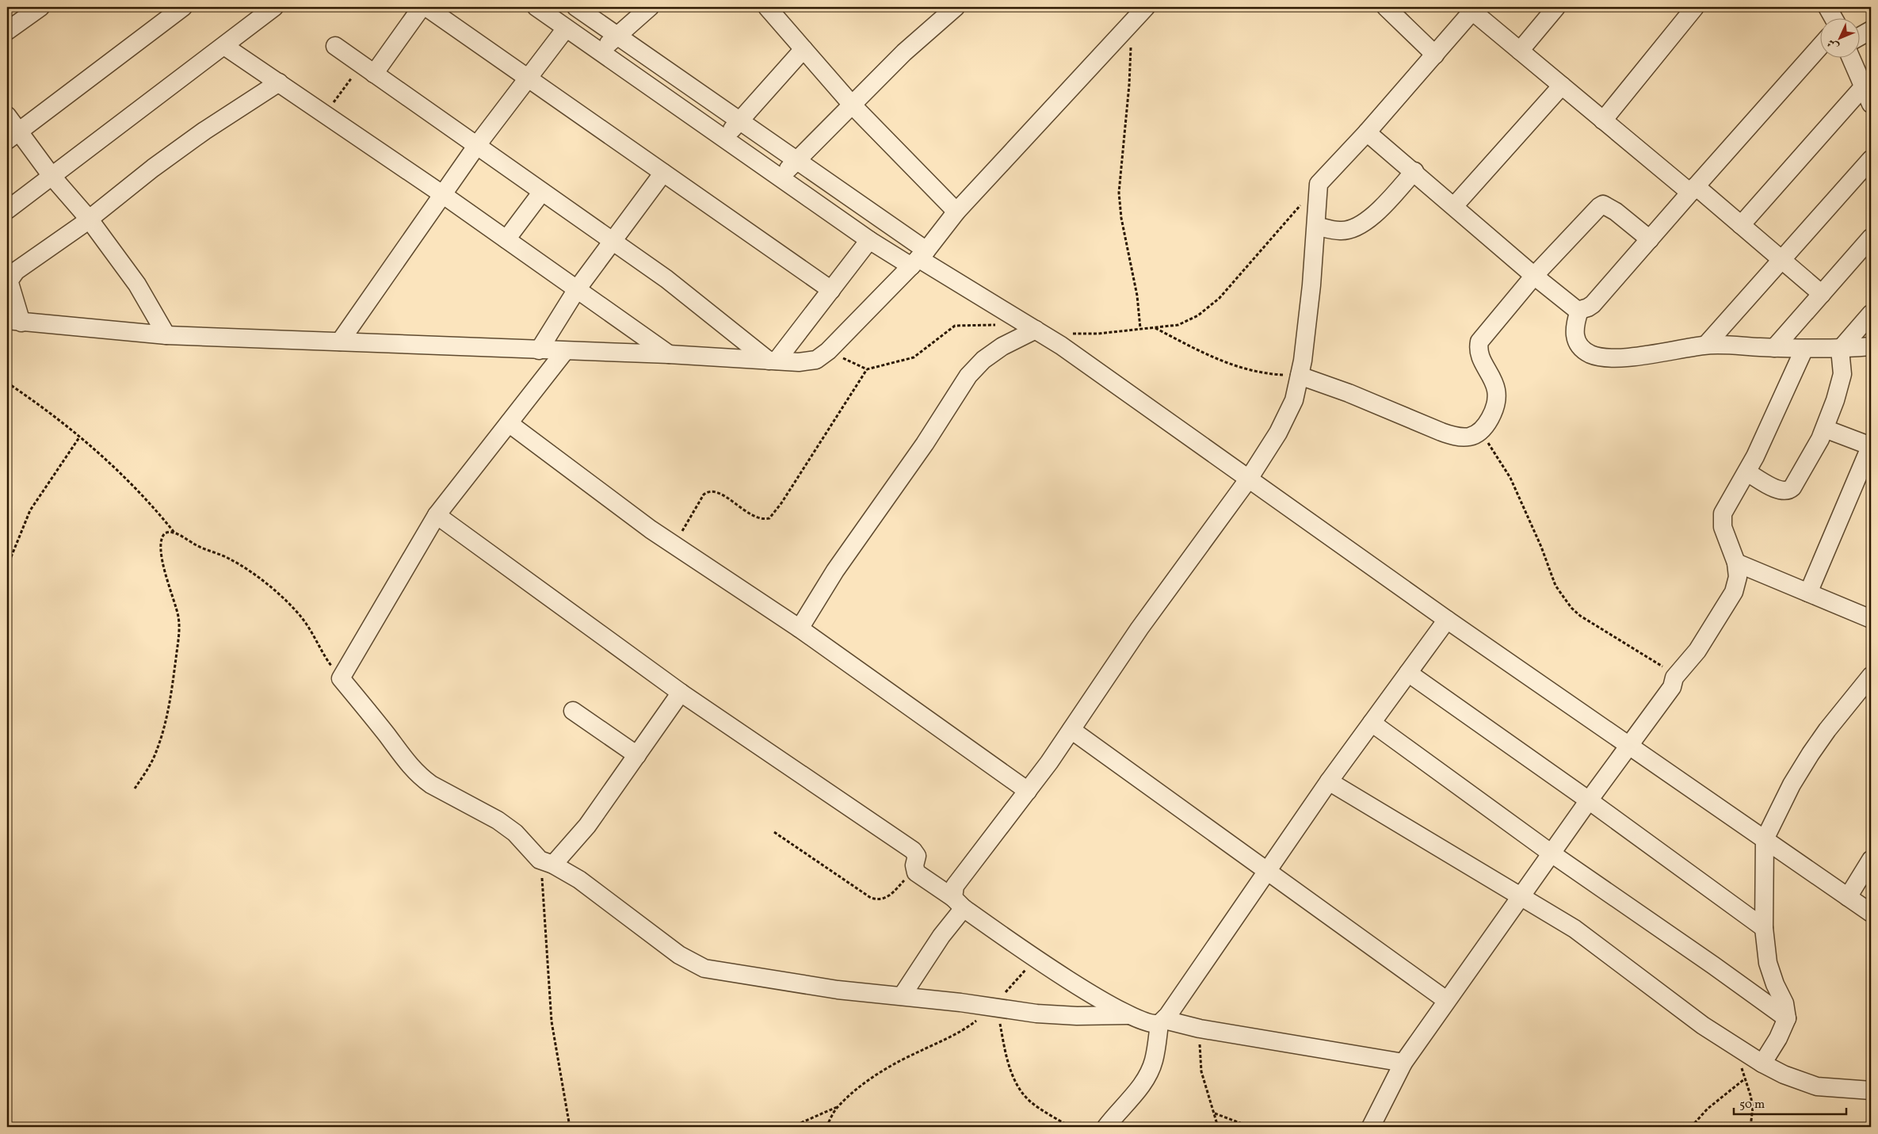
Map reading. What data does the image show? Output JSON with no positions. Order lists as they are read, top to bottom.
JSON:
{
  "scale_bar": "50 m",
  "north": "bottom left"
}
